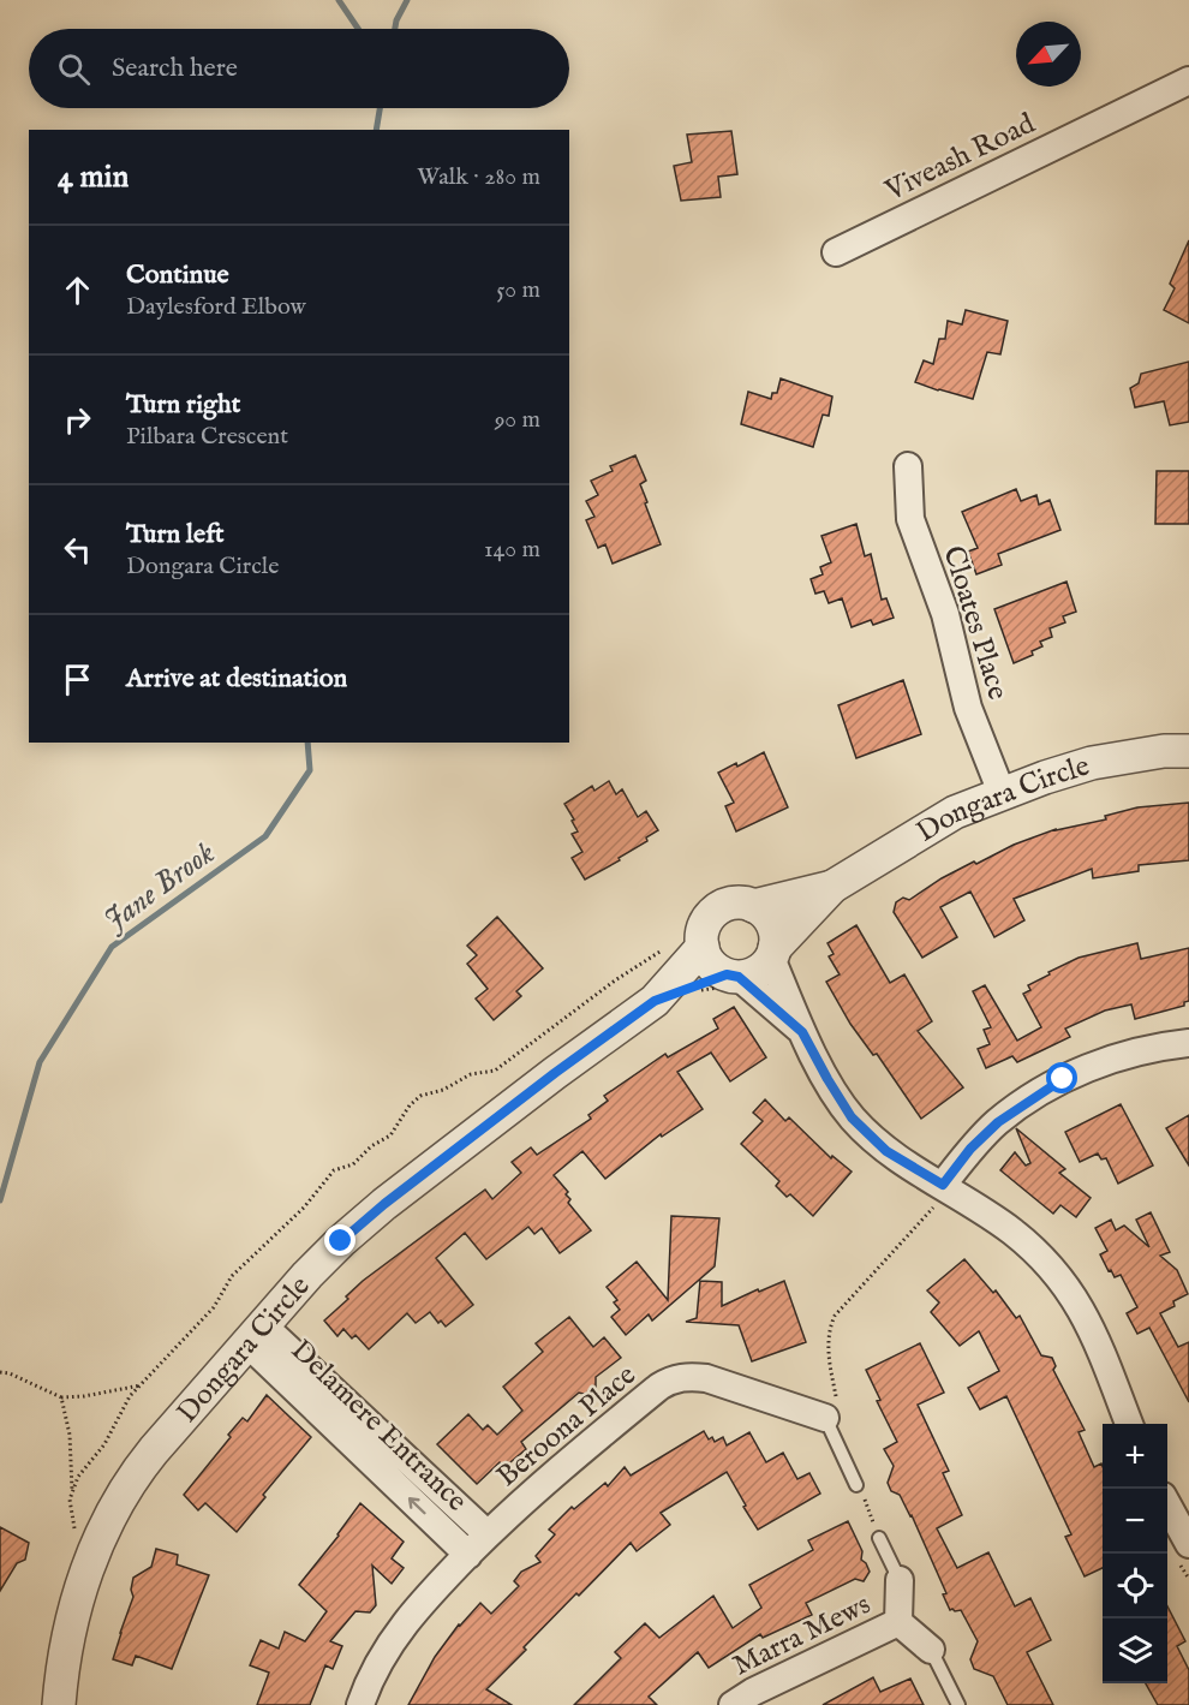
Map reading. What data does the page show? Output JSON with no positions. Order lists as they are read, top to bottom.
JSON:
{
  "streets": {
    "street": [
      "Viveash Road",
      "Cloates Place",
      "Dongara Circle",
      "Delamere Entrance",
      "Beroona Place",
      "Marra Mews"
    ]
  },
  "crossings": [
    ["Cloates Place", "Dongara Circle"],
    ["Dongara Circle", "Delamere Entrance"],
    ["Delamere Entrance", "Beroona Place"]
  ],
  "water": ["Jane Brook"],
  "north": "bottom left",
  "page": {
    "search": "Search here",
    "heading": ["4 min", "Walk · 280 m"],
    "list": [
      ["Continue", "Daylesford Elbow", "50 m"],
      ["Turn right", "Pilbara Crescent", "90 m"],
      ["Turn left", "Dongara Circle", "140 m"],
      "Arrive at destination"
    ],
    "map_buttons": ["+", "−"]
  }
}
